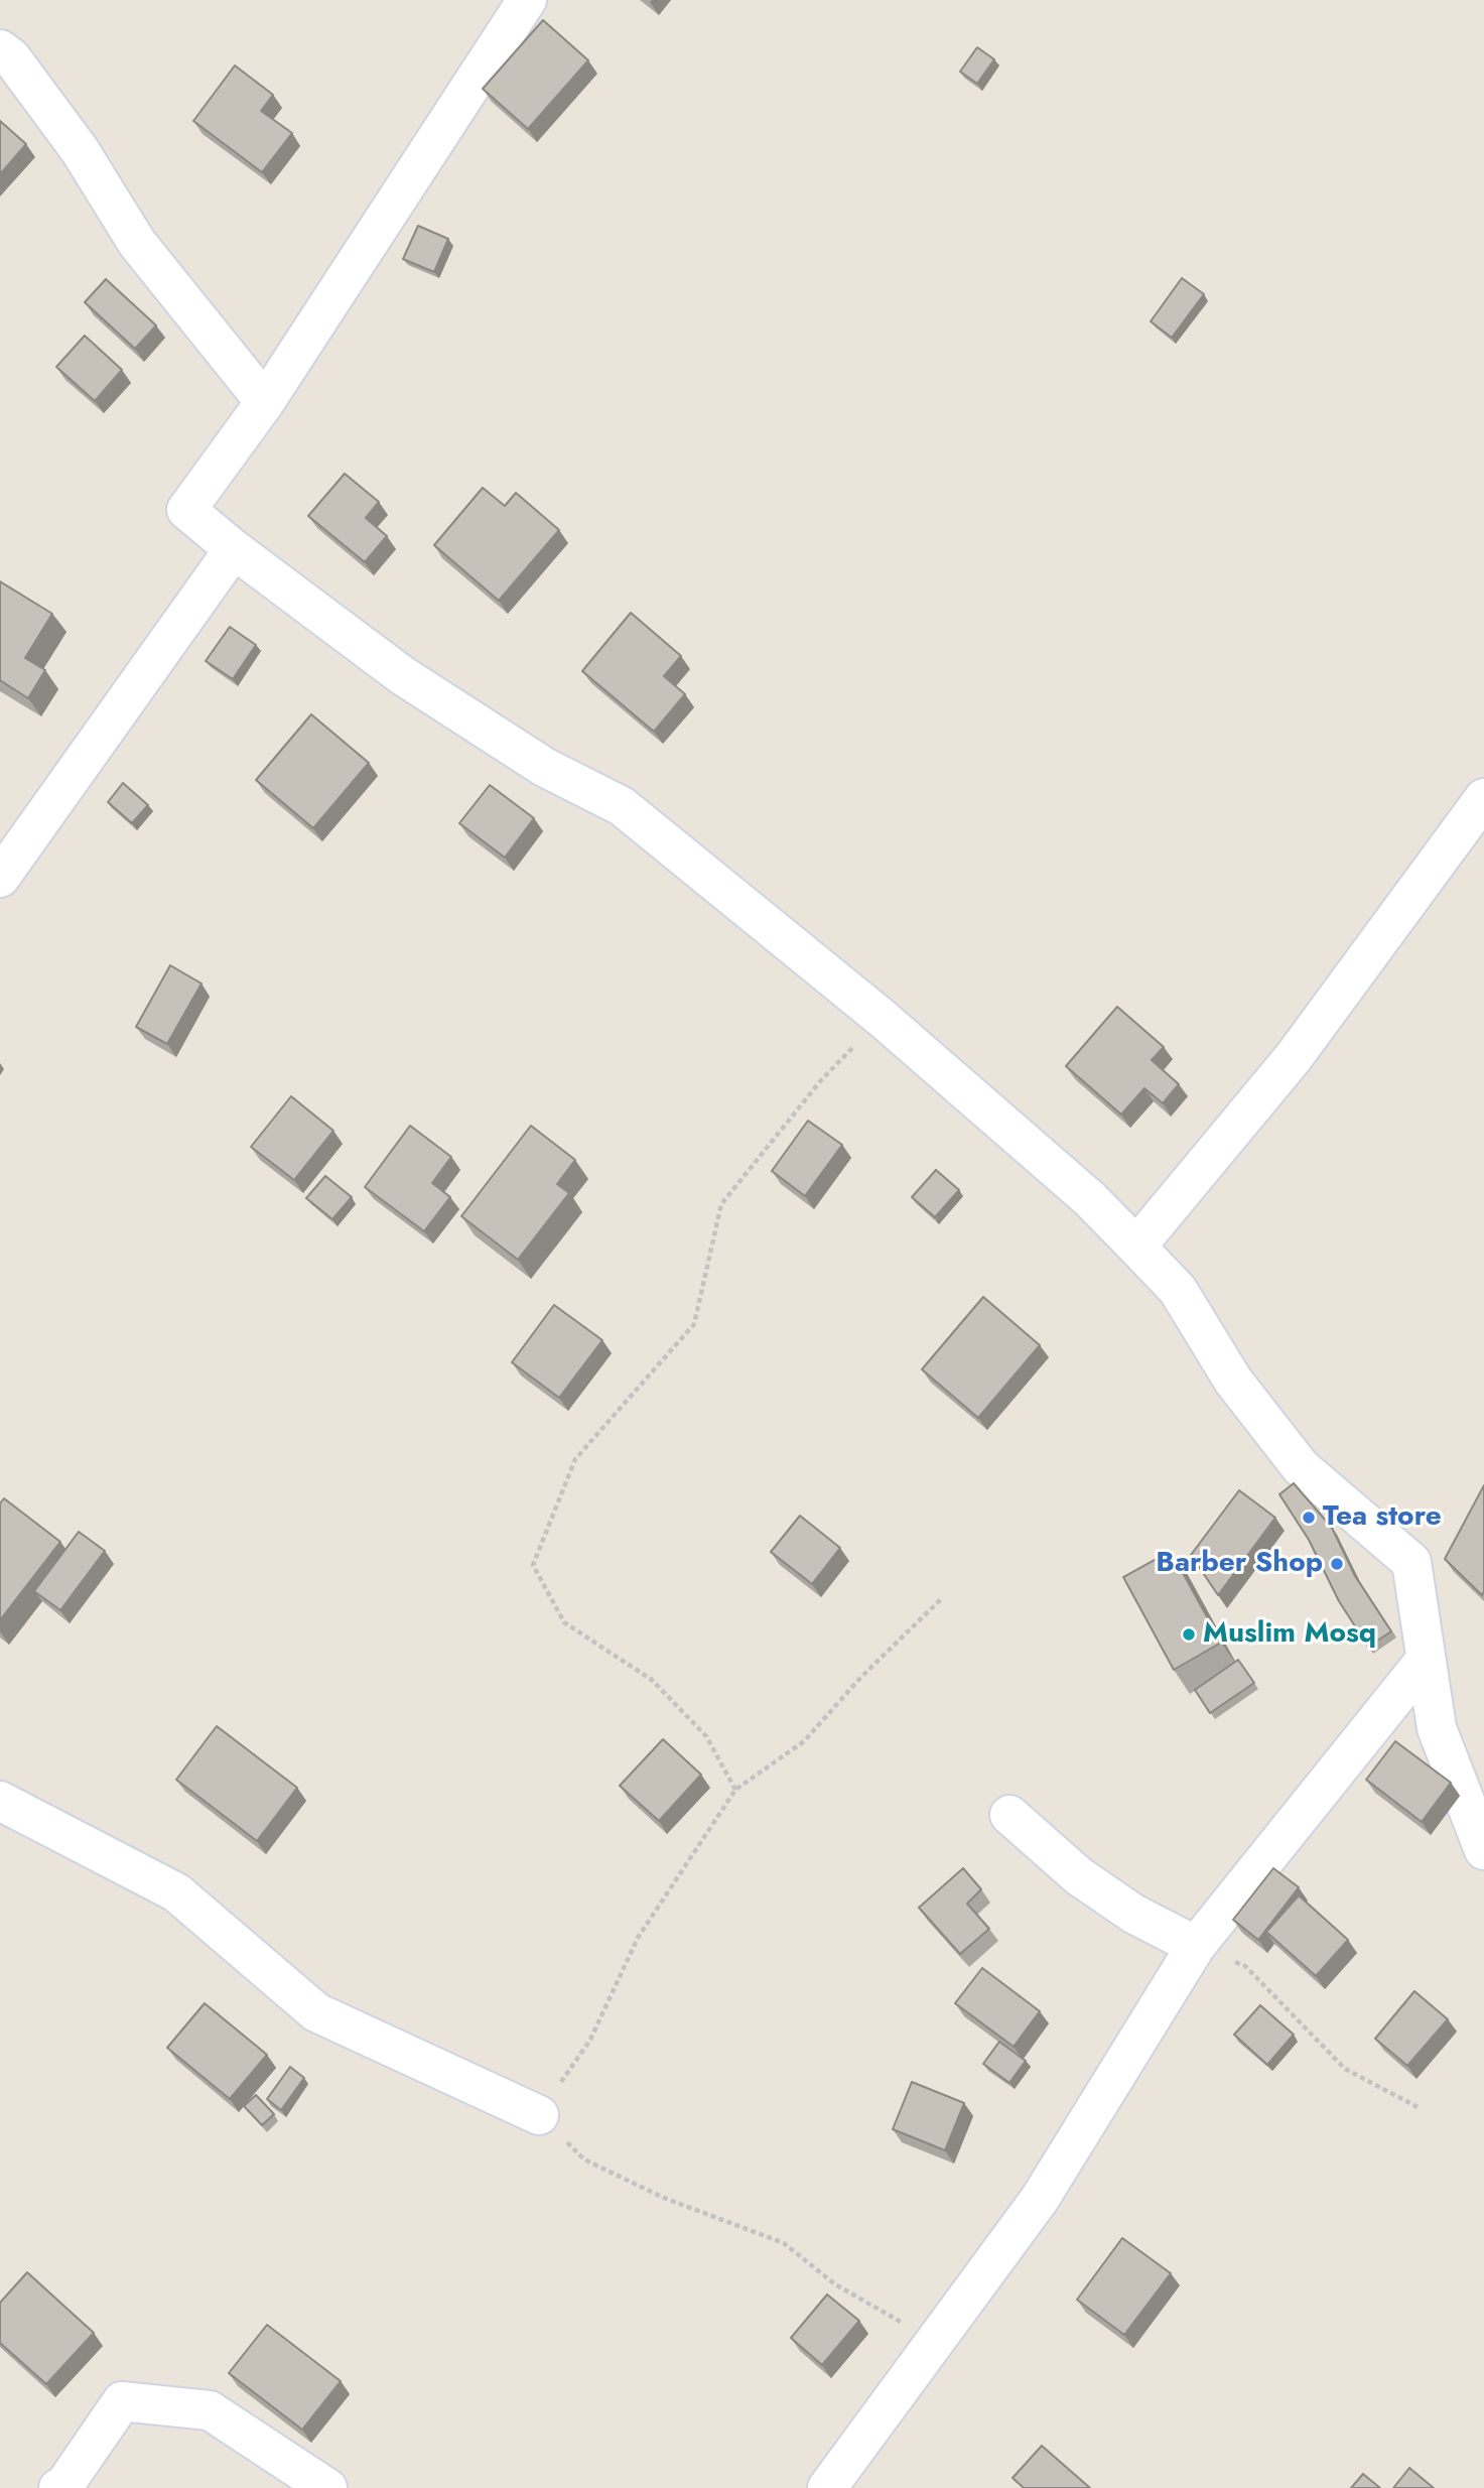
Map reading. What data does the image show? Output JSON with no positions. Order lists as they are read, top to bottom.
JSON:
{
  "places": ["Tea store", "Barber Shop", "Muslim Mosq"]
}
